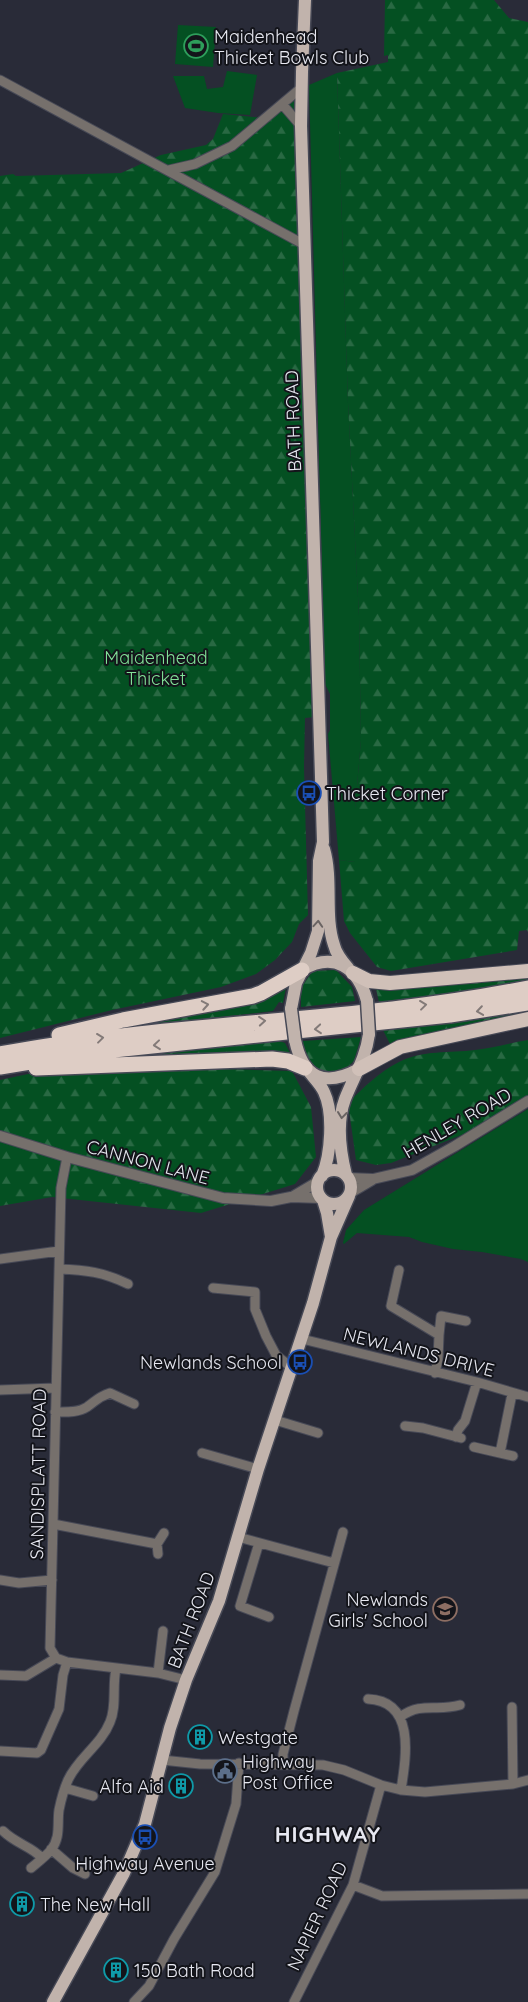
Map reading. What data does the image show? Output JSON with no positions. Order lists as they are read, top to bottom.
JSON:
{
  "streets": {
    "main road": ["BATH ROAD"],
    "street": [
      "HENLEY ROAD",
      "CANNON LANE",
      "NEWLANDS DRIVE",
      "SANDISPLATT ROAD",
      "NAPIER ROAD"
    ]
  },
  "crossings": [
    ["BATH ROAD", "HENLEY ROAD"],
    ["BATH ROAD", "CANNON LANE"],
    ["BATH ROAD", "NEWLANDS DRIVE"],
    ["HENLEY ROAD", "CANNON LANE"],
    ["CANNON LANE", "SANDISPLATT ROAD"]
  ],
  "districts": ["HIGHWAY"],
  "parks": ["Maidenhead Thicket"],
  "places": {
    "sports": ["Maidenhead Thicket Bowls Club"],
    "bus stop": ["Thicket Corner", "Newlands School", "Highway Avenue"],
    "school or university": ["Newlands Girls' School"],
    "building": [
      "Westgate",
      "Alfa Aid",
      "The New Hall",
      "150 Bath Road"
    ],
    "public building": ["Highway Post Office"]
  }
}
